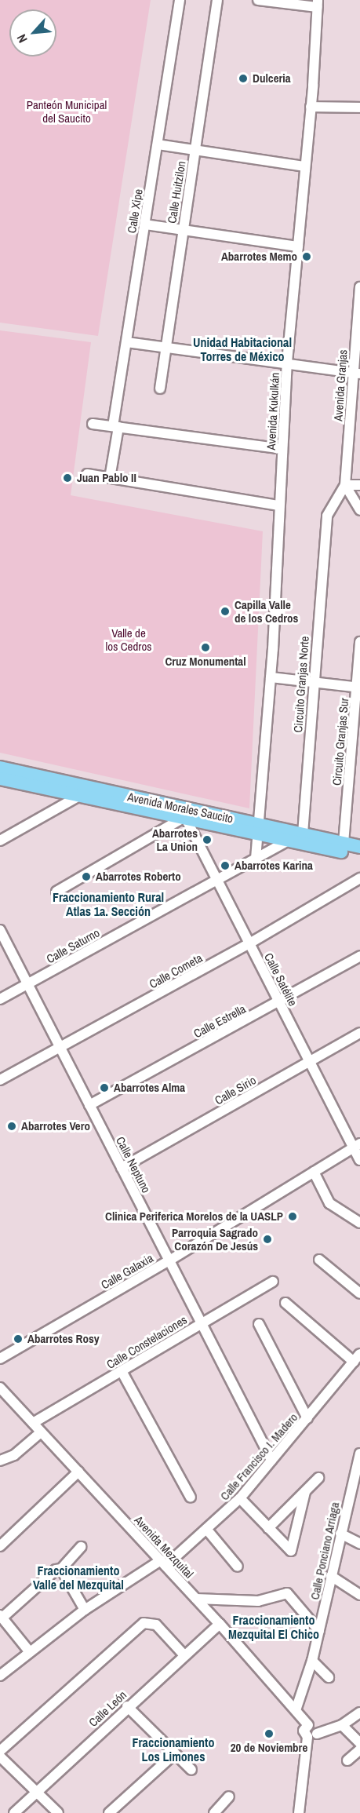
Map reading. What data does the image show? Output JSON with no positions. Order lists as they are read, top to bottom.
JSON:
{
  "streets": {
    "main road": ["Avenida Morales Saucito"],
    "street": [
      "Calle Huitzilon",
      "Calle Xipe",
      "Avenida Granjas",
      "Avenida Kukulkán",
      "Circuito Granjas Norte",
      "Circuito Granjas Sur",
      "Calle Saturno",
      "Calle Cometa",
      "Calle Satélite",
      "Calle Estrella",
      "Calle Sirio",
      "Calle Neptuno",
      "Calle Galaxia",
      "Calle Constelaciones",
      "Calle Francisco I. Madero",
      "Avenida Mezquital",
      "Calle Ponciano Arriaga",
      "Calle León"
    ]
  },
  "crossings": [
    ["Avenida Granjas", "Circuito Granjas Norte"],
    ["Avenida Kukulkán", "Avenida Morales Saucito"],
    ["Circuito Granjas Norte", "Avenida Morales Saucito"],
    ["Circuito Granjas Sur", "Avenida Morales Saucito"],
    ["Avenida Morales Saucito", "Calle Saturno"],
    ["Avenida Morales Saucito", "Calle Satélite"],
    ["Calle Saturno", "Calle Satélite"],
    ["Calle Saturno", "Calle Neptuno"],
    ["Calle Cometa", "Calle Satélite"],
    ["Calle Cometa", "Calle Neptuno"],
    ["Calle Satélite", "Calle Estrella"],
    ["Calle Satélite", "Calle Sirio"],
    ["Calle Satélite", "Calle Galaxia"],
    ["Calle Estrella", "Calle Neptuno"],
    ["Calle Sirio", "Calle Neptuno"],
    ["Calle Neptuno", "Calle Galaxia"],
    ["Calle Neptuno", "Calle Constelaciones"],
    ["Calle Neptuno", "Calle Francisco I. Madero"],
    ["Calle Constelaciones", "Avenida Mezquital"],
    ["Calle Francisco I. Madero", "Avenida Mezquital"],
    ["Avenida Mezquital", "Calle Ponciano Arriaga"],
    ["Avenida Mezquital", "Calle León"]
  ],
  "districts": [
    "Unidad Habitacional Torres de México",
    "Fraccionamiento Rural Atlas 1a. Sección",
    "Fraccionamiento Valle del Mezquital",
    "Fraccionamiento Mezquital El Chico",
    "Fraccionamiento Los Limones"
  ],
  "parks": ["Panteón Municipal del Saucito", "Valle de los Cedros"],
  "places": [
    "Dulceria",
    "Abarrotes Memo",
    "Juan Pablo II",
    "Capilla Valle de los Cedros",
    "Cruz Monumental",
    "Abarrotes La Union",
    "Abarrotes Karina",
    "Abarrotes Roberto",
    "Abarrotes Alma",
    "Abarrotes Vero",
    "Clinica Periferica Morelos de la UASLP",
    "Parroquia Sagrado Corazón De Jesús",
    "Abarrotes Rosy",
    "20 de Noviembre"
  ],
  "north": "bottom left"
}
